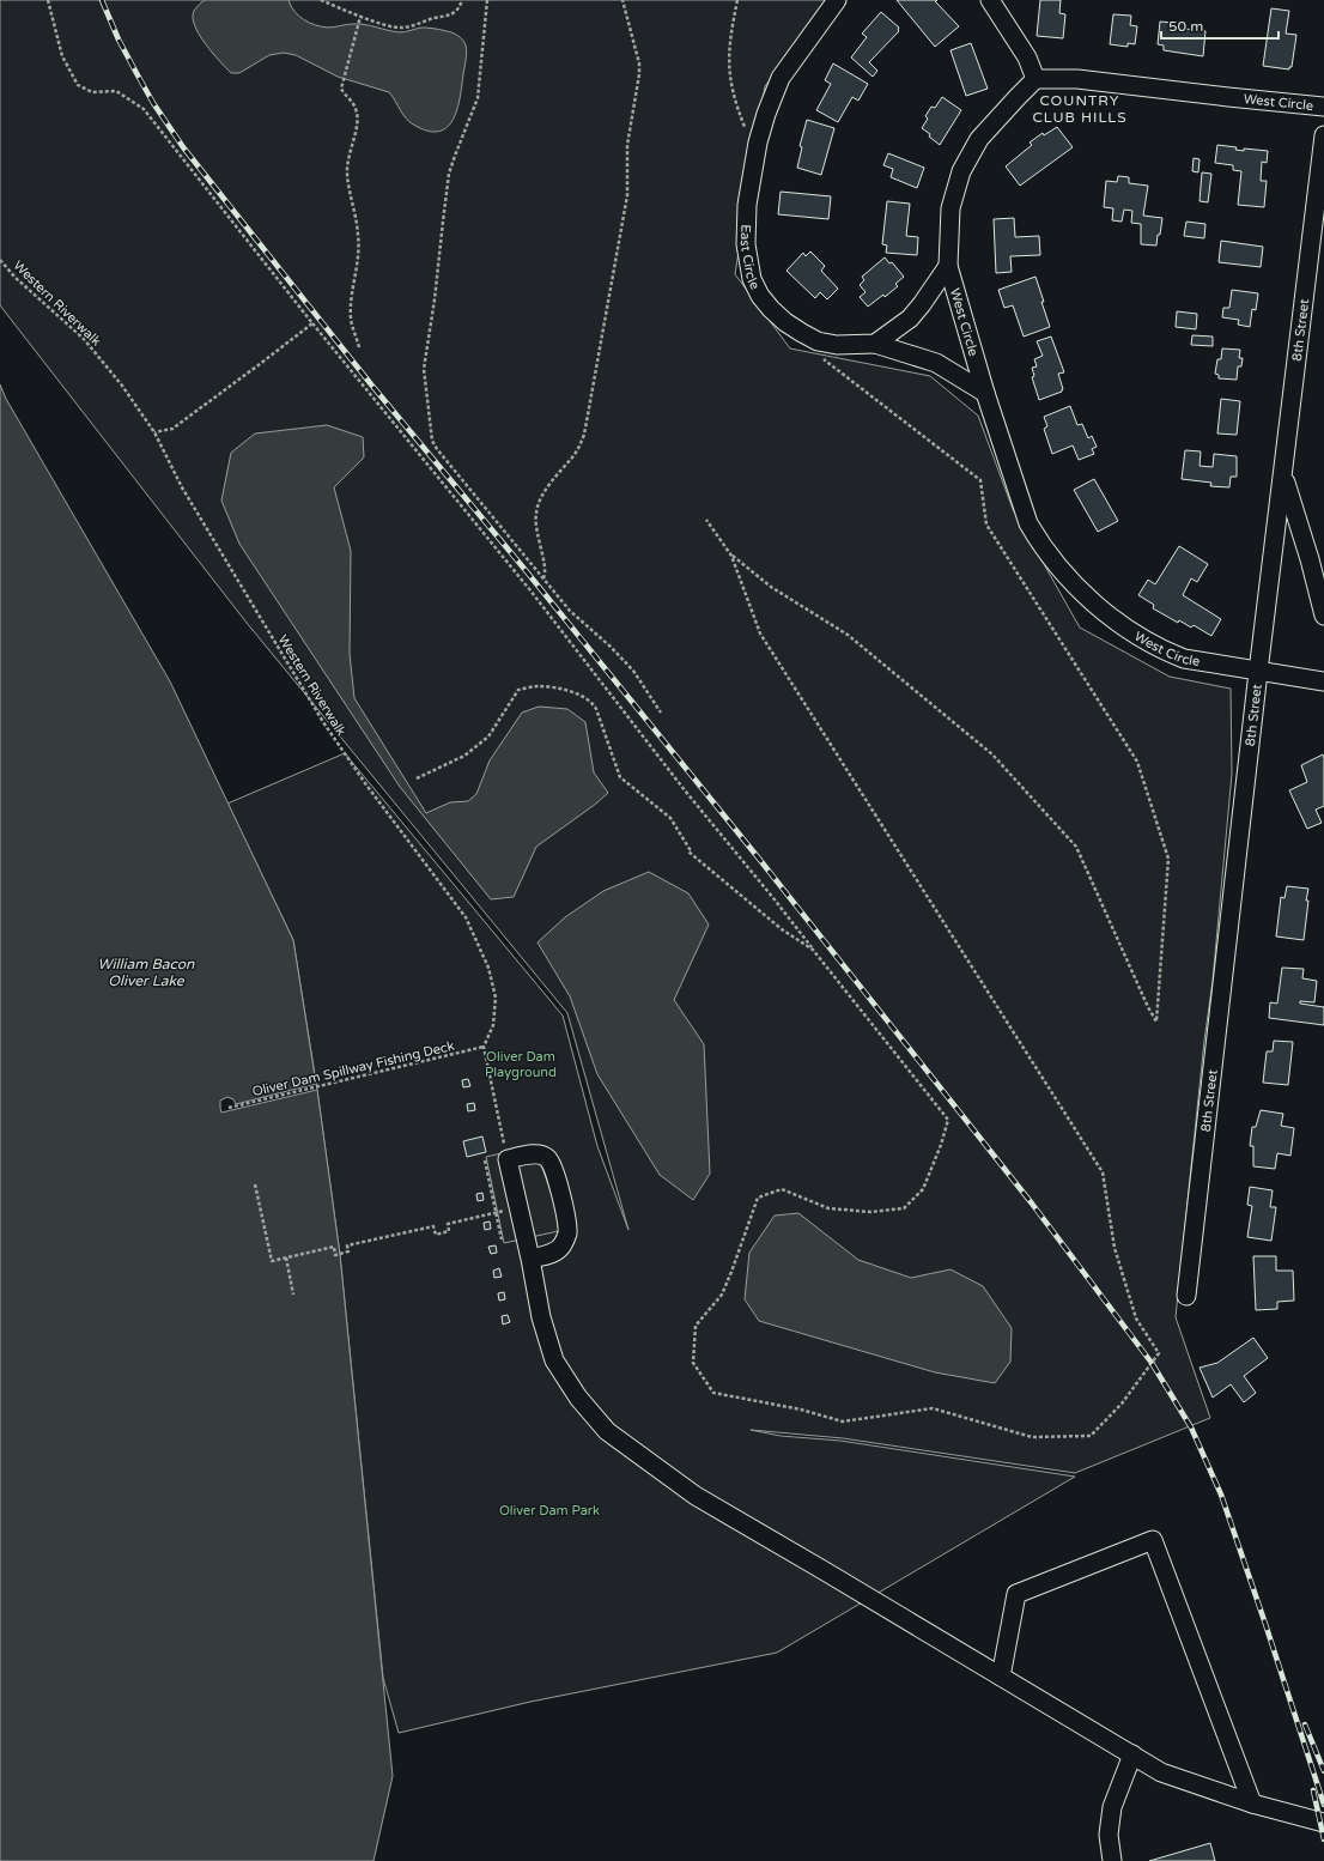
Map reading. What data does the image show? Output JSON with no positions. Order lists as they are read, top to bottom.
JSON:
{
  "streets": {
    "street": ["West Circle", "East Circle", "8th Street"],
    "path": ["Western Riverwalk", "Oliver Dam Spillway Fishing Deck"]
  },
  "crossings": [
    ["West Circle", "8th Street"],
    ["Western Riverwalk", "Oliver Dam Spillway Fishing Deck"]
  ],
  "districts": ["COUNTRY CLUB HILLS"],
  "water": ["William Bacon Oliver Lake"],
  "parks": ["Oliver Dam Playground", "Oliver Dam Park"],
  "scale_bar": "50 m"
}
